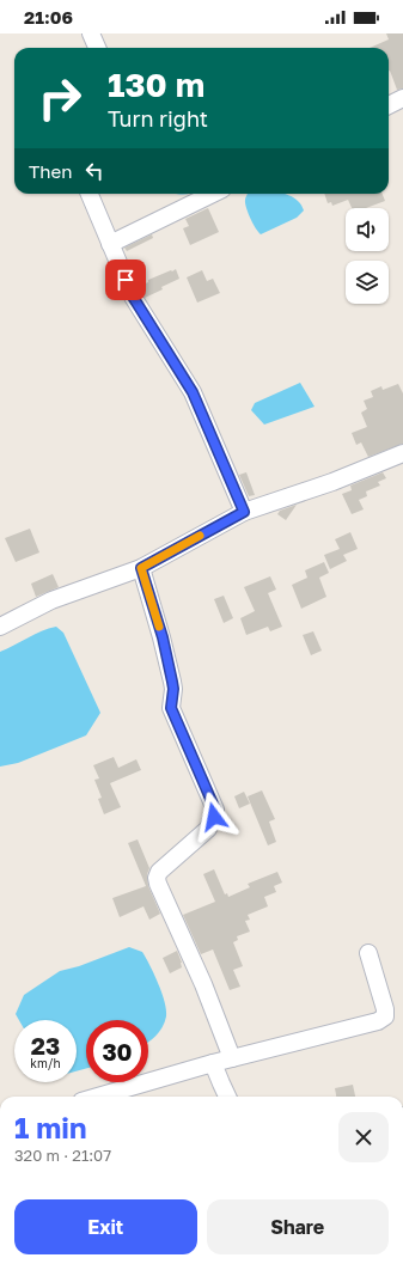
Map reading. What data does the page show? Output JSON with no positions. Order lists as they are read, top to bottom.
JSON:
{
  "page": {
    "status": "21:06",
    "turn": ["130 m", "Turn right"],
    "then": "Then",
    "speed": "23 km/h",
    "limit": "30",
    "heading": ["1 min", "320 m · 21:07"],
    "buttons": ["Exit", "Share"]
  }
}
